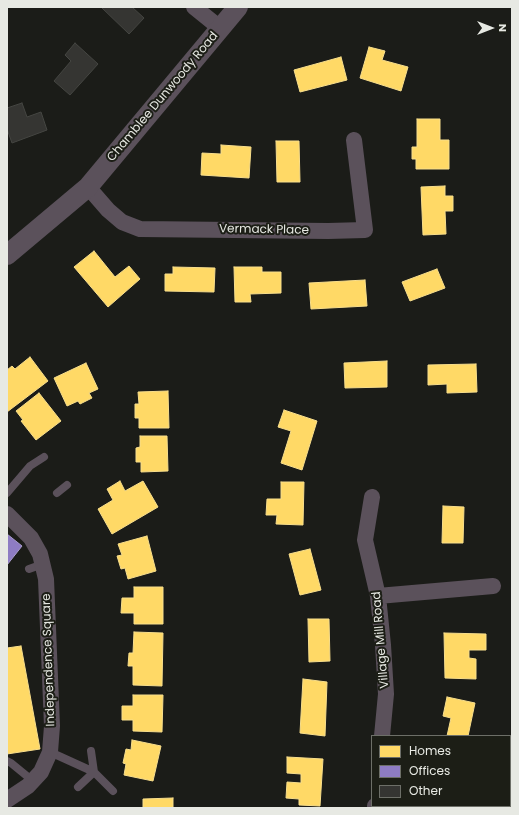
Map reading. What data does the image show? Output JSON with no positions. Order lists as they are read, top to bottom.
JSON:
{
  "streets": {
    "street": [
      "Chamblee Dunwoody Road",
      "Vermack Place",
      "Village Mill Road",
      "Independence Square"
    ]
  },
  "crossings": [
    ["Chamblee Dunwoody Road", "Vermack Place"]
  ],
  "legend": ["Homes", "Offices", "Other"],
  "north": "right"
}
